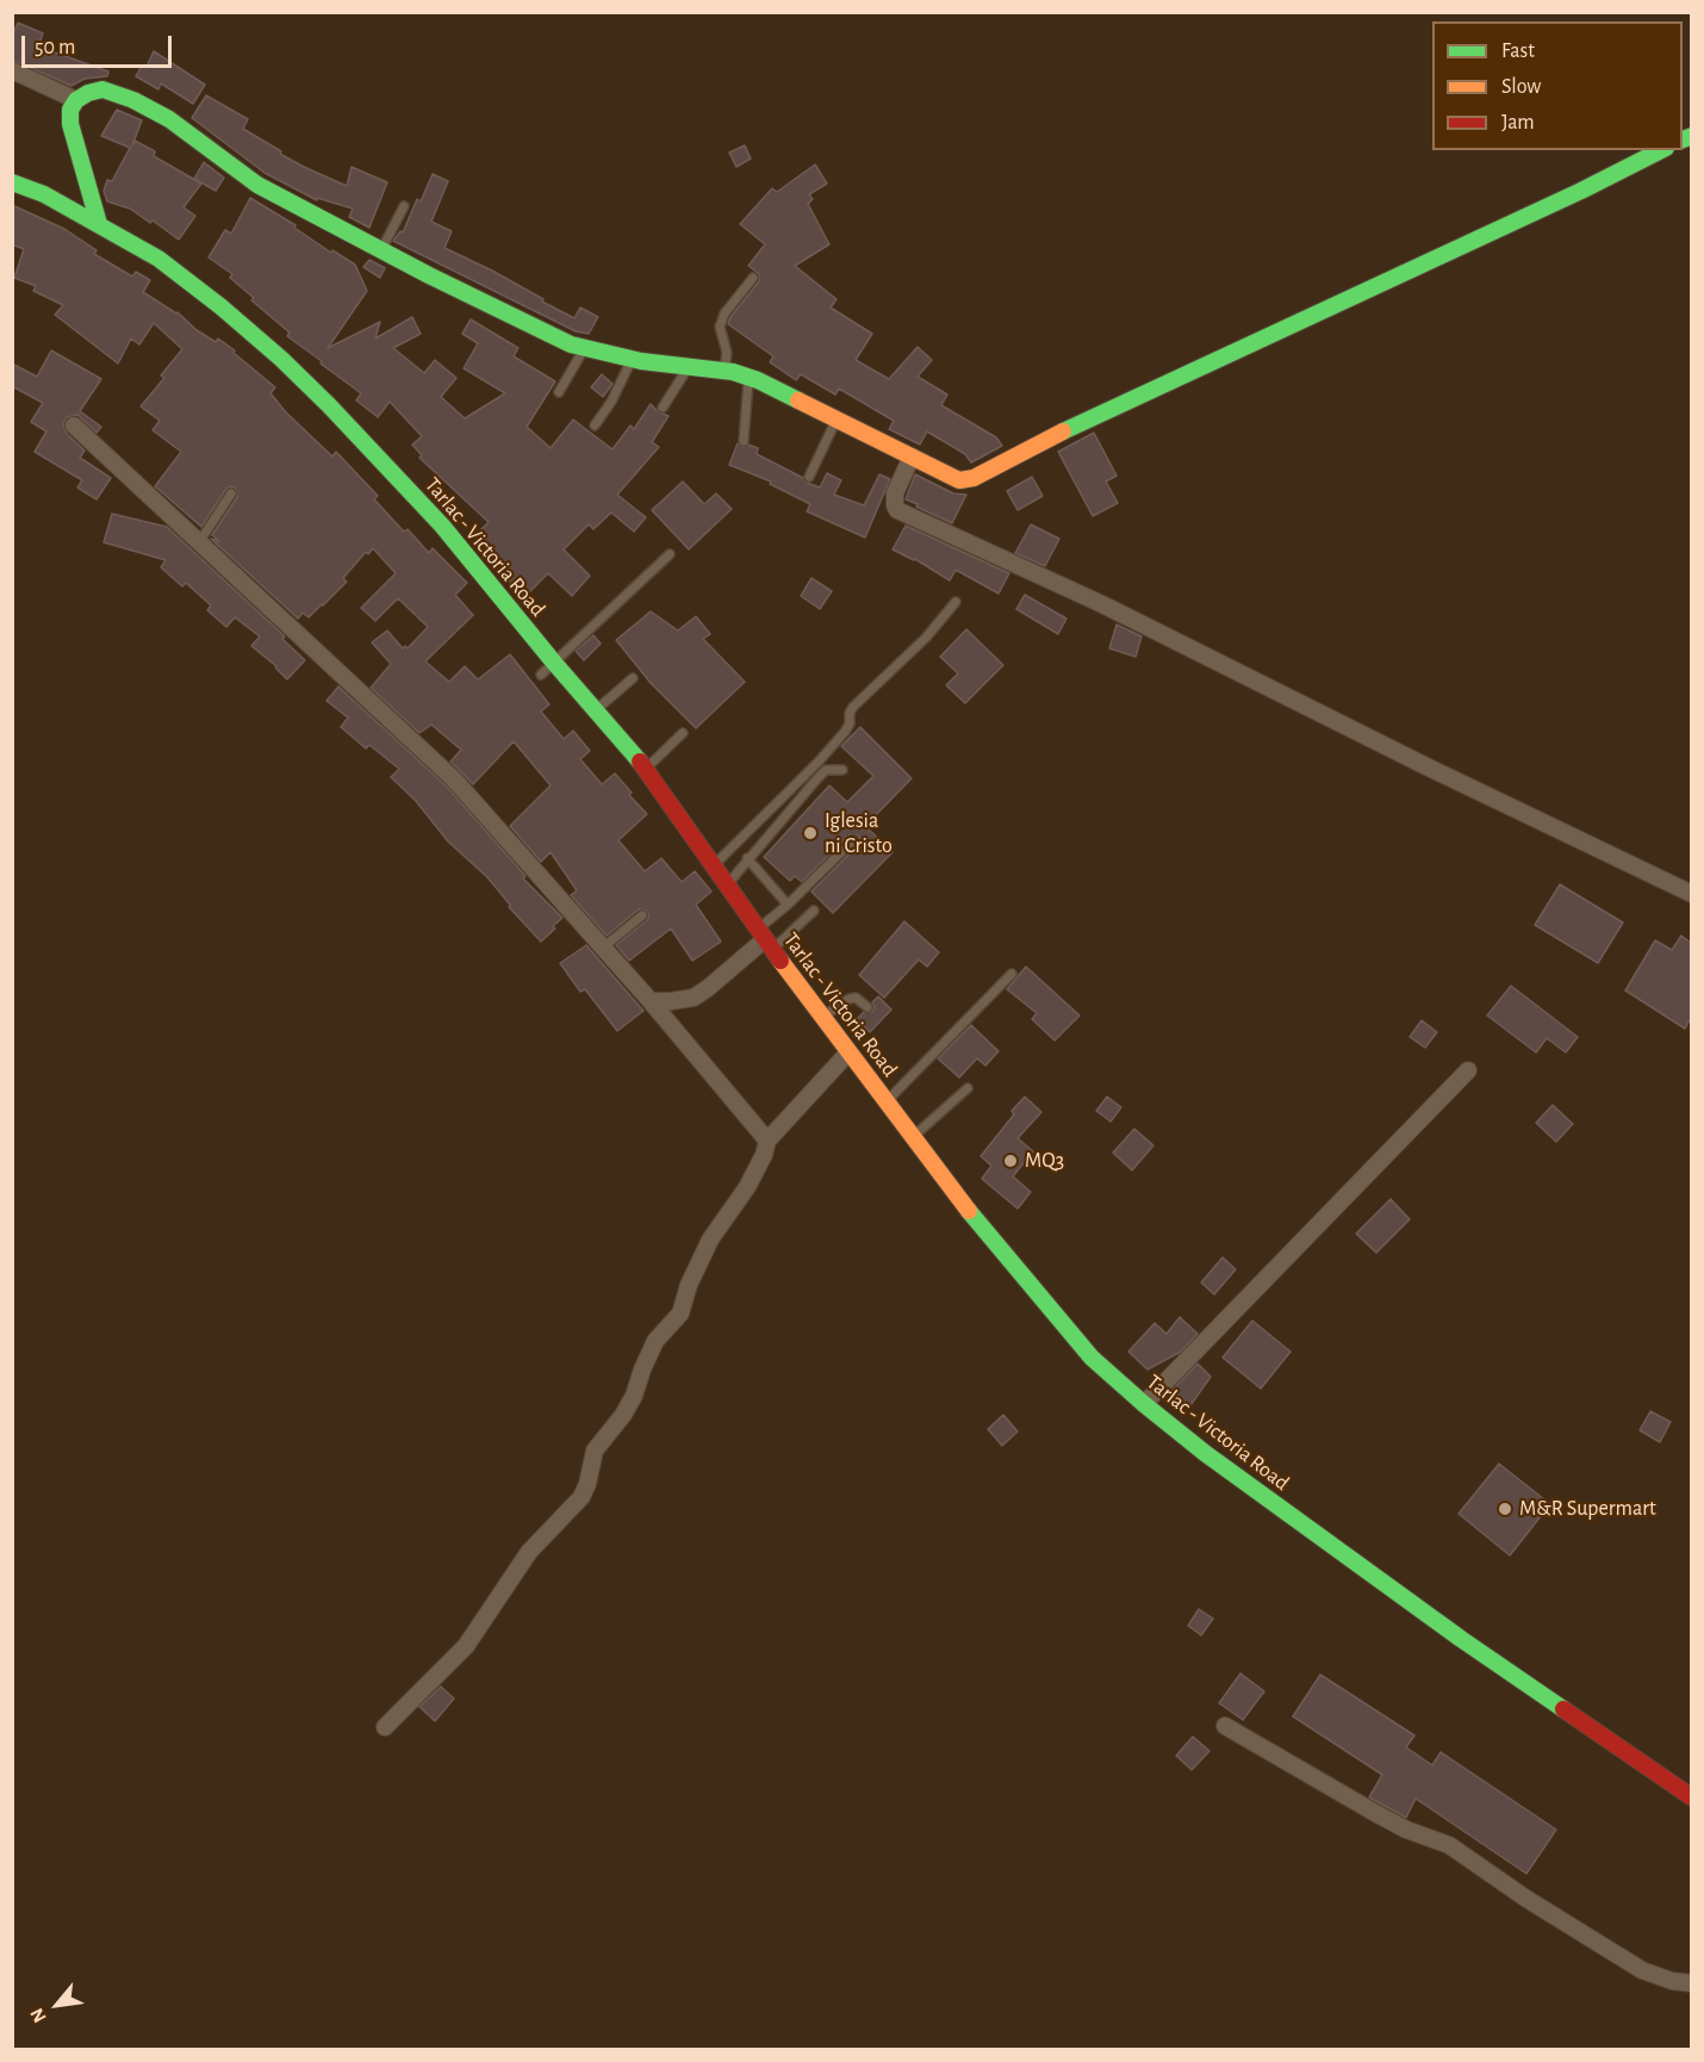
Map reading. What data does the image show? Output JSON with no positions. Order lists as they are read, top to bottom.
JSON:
{
  "streets": {
    "main road": ["Tarlac - Victoria Road"]
  },
  "places": ["Iglesia ni Cristo", "MQ3", "M&R Supermart"],
  "legend": ["Fast", "Slow", "Jam"],
  "scale_bar": "50 m",
  "north": "bottom left"
}
